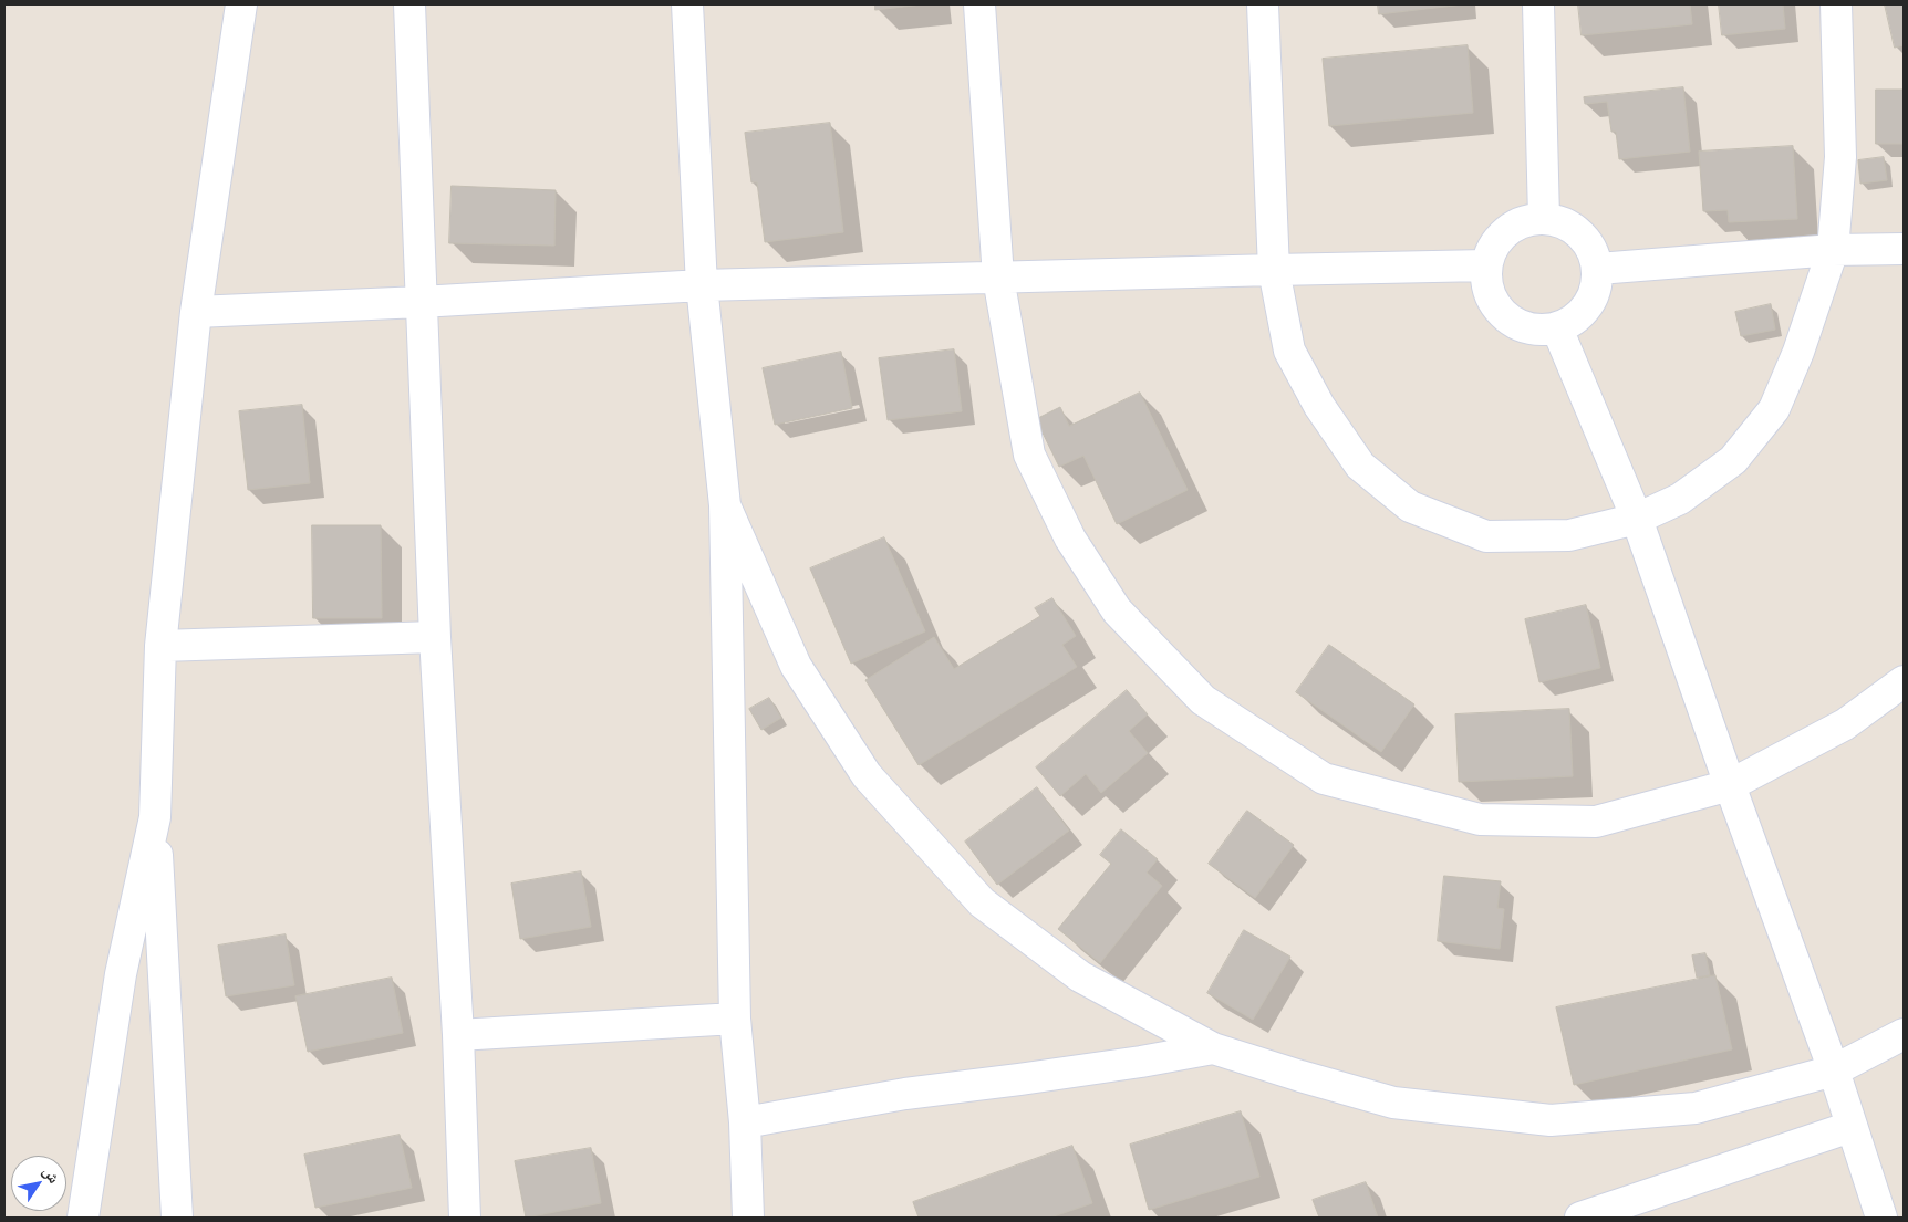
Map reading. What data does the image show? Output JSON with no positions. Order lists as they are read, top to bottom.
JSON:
{
  "north": "top right"
}
